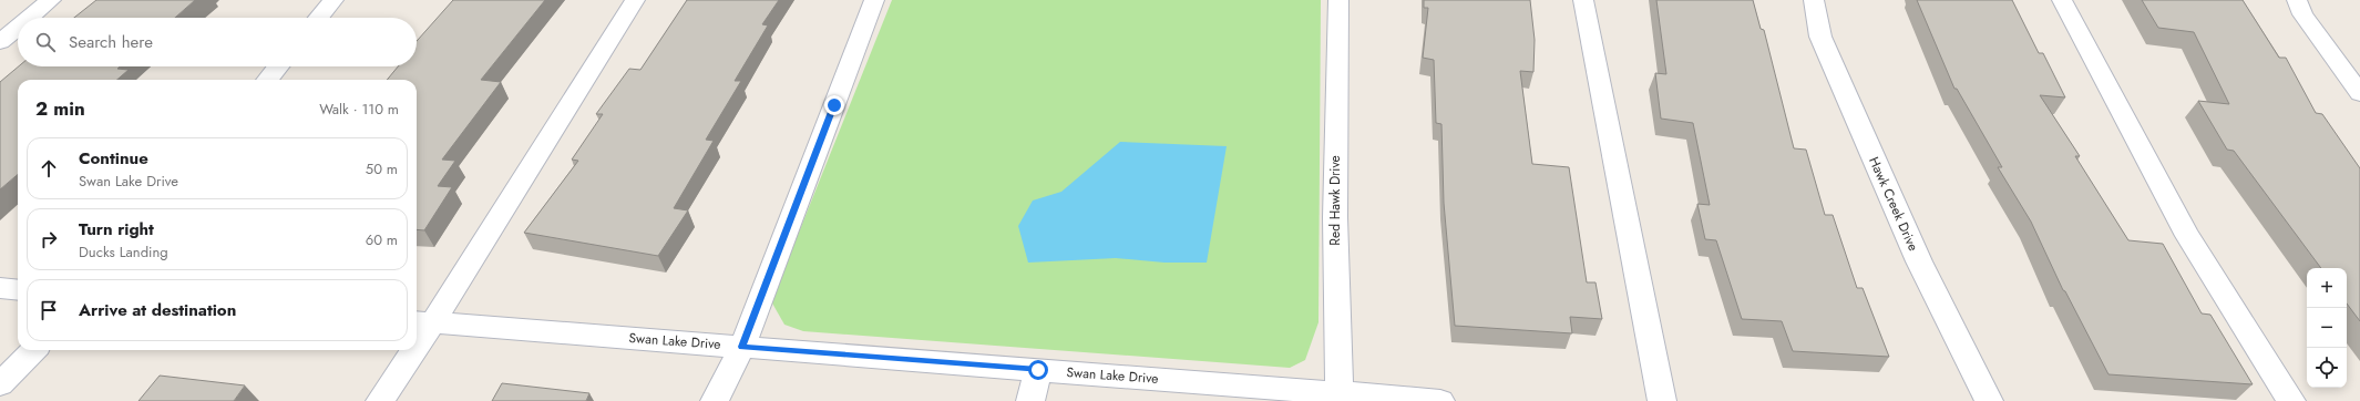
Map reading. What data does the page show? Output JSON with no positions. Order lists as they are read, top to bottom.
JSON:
{
  "streets": {
    "street": ["Red Hawk Drive", "Hawk Creek Drive", "Swan Lake Drive"]
  },
  "crossings": [
    ["Red Hawk Drive", "Swan Lake Drive"]
  ],
  "page": {
    "search": "Search here",
    "heading": ["2 min", "Walk · 110 m"],
    "list": [
      ["Continue", "Swan Lake Drive", "50 m"],
      ["Turn right", "Ducks Landing", "60 m"],
      "Arrive at destination"
    ],
    "map_buttons": ["+", "−"]
  }
}
